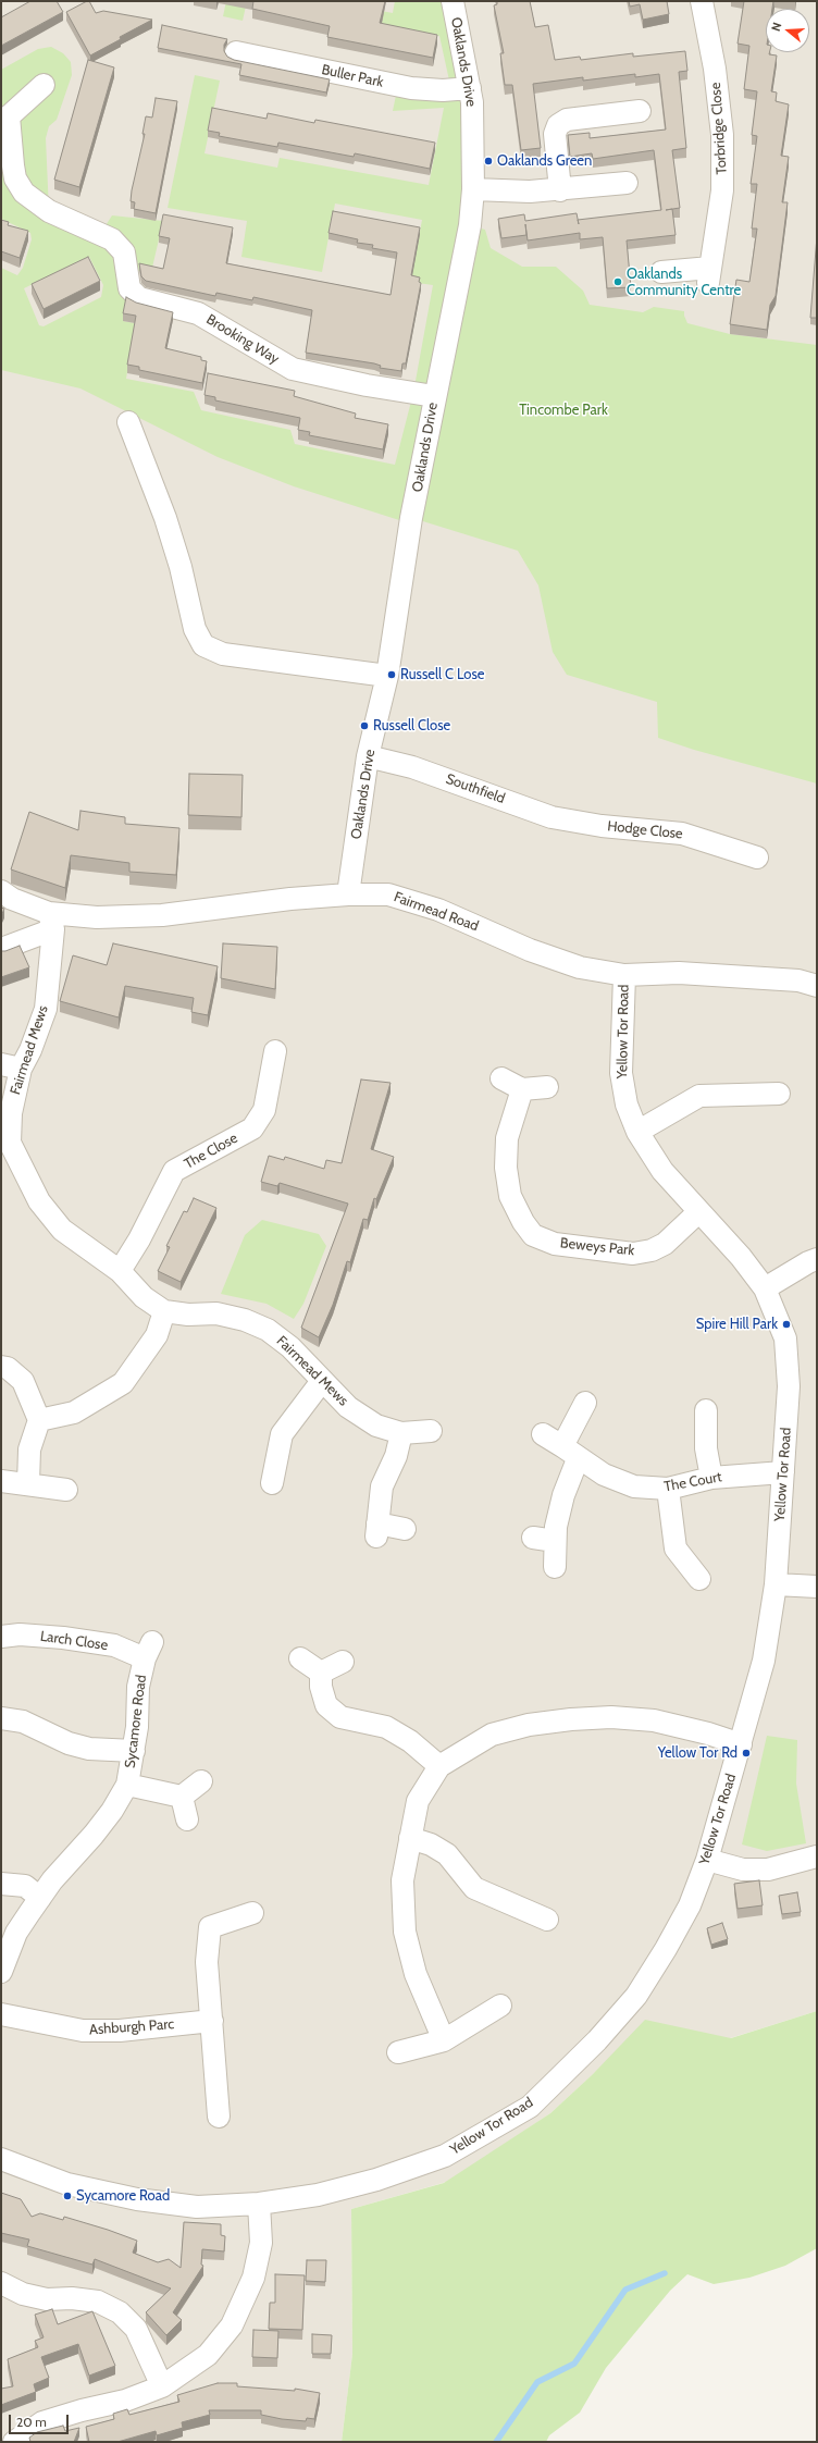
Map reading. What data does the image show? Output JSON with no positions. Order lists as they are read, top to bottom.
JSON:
{
  "streets": {
    "street": [
      "Oaklands Drive",
      "Buller Park",
      "Torbridge Close",
      "Brooking Way",
      "Southfield",
      "Hodge Close",
      "Fairmead Road",
      "Yellow Tor Road",
      "Fairmead Mews",
      "The Close",
      "Beweys Park",
      "The Court",
      "Larch Close",
      "Sycamore Road",
      "Ashburgh Parc"
    ]
  },
  "crossings": [
    ["Oaklands Drive", "Buller Park"],
    ["Oaklands Drive", "Brooking Way"],
    ["Oaklands Drive", "Southfield"],
    ["Oaklands Drive", "Fairmead Road"],
    ["Southfield", "Hodge Close"],
    ["Fairmead Road", "Yellow Tor Road"],
    ["Fairmead Road", "Fairmead Mews"],
    ["Yellow Tor Road", "Beweys Park"],
    ["Yellow Tor Road", "The Court"],
    ["Fairmead Mews", "The Close"],
    ["Larch Close", "Sycamore Road"]
  ],
  "parks": ["Tincombe Park"],
  "places": [
    "Oaklands Green",
    "Oaklands Community Centre",
    "Russell C Lose",
    "Russell Close",
    "Spire Hill Park",
    "Yellow Tor Rd",
    "Sycamore Road"
  ],
  "scale_bar": "20 m",
  "north": "left"
}
